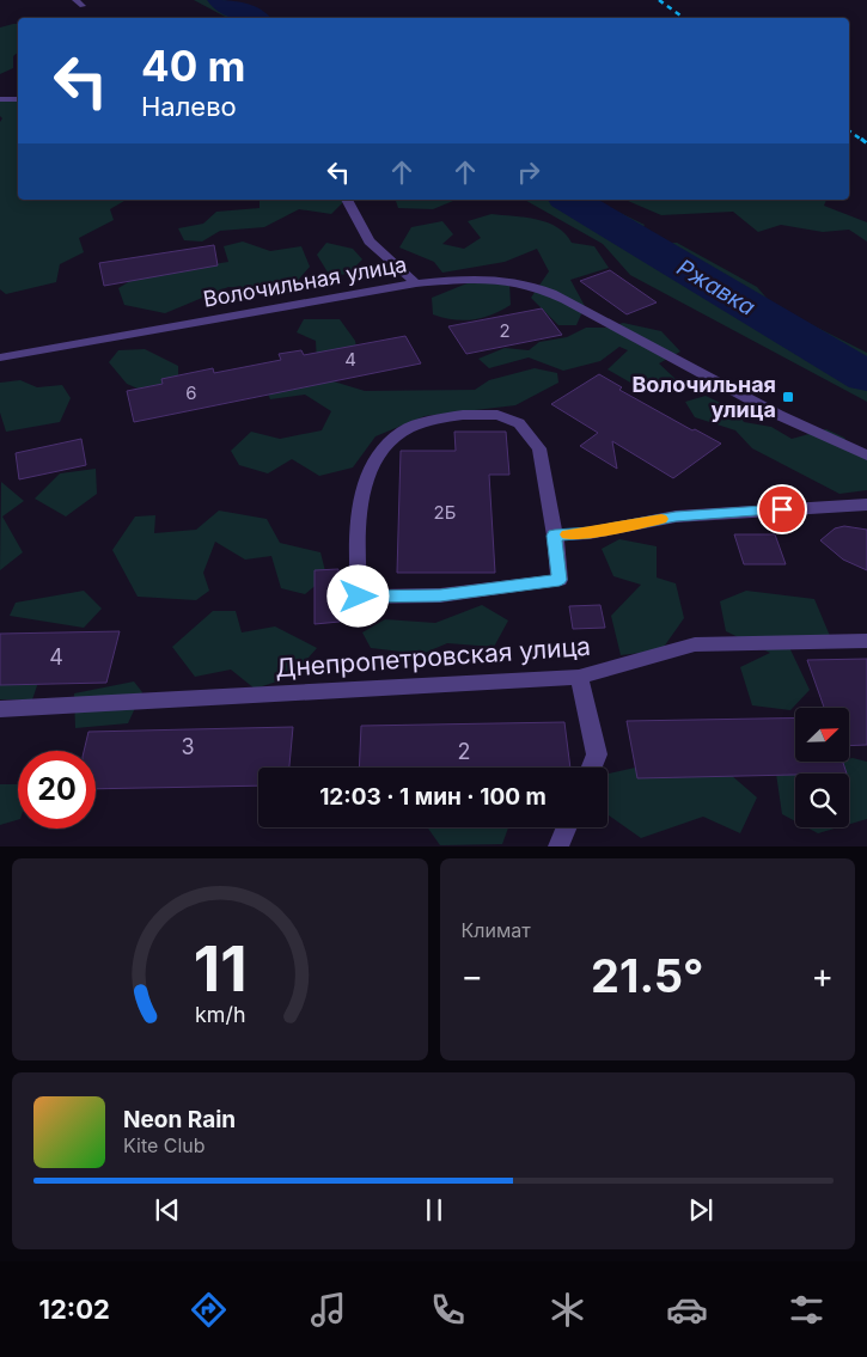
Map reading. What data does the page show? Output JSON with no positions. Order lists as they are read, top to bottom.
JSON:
{
  "streets": {
    "street": ["Волочильная улица", "Днепропетровская улица"]
  },
  "water": ["Ржавка"],
  "places": {
    "transit": ["Волочильная улица"]
  },
  "house_numbers": [
    "2",
    "4",
    "6",
    "2Б",
    "4",
    "3",
    "2"
  ],
  "north": "top right",
  "page": {
    "turn": ["40 m", "Налево"],
    "limit": "20",
    "trip": "12:03 · 1 мин · 100 m",
    "tile": "Климат",
    "heat": ["−", "21.5°", "+"],
    "song": ["Neon Rain", "Kite Club"],
    "tabs": "12:02",
    "gauge": ["11", "km/h"]
  }
}
